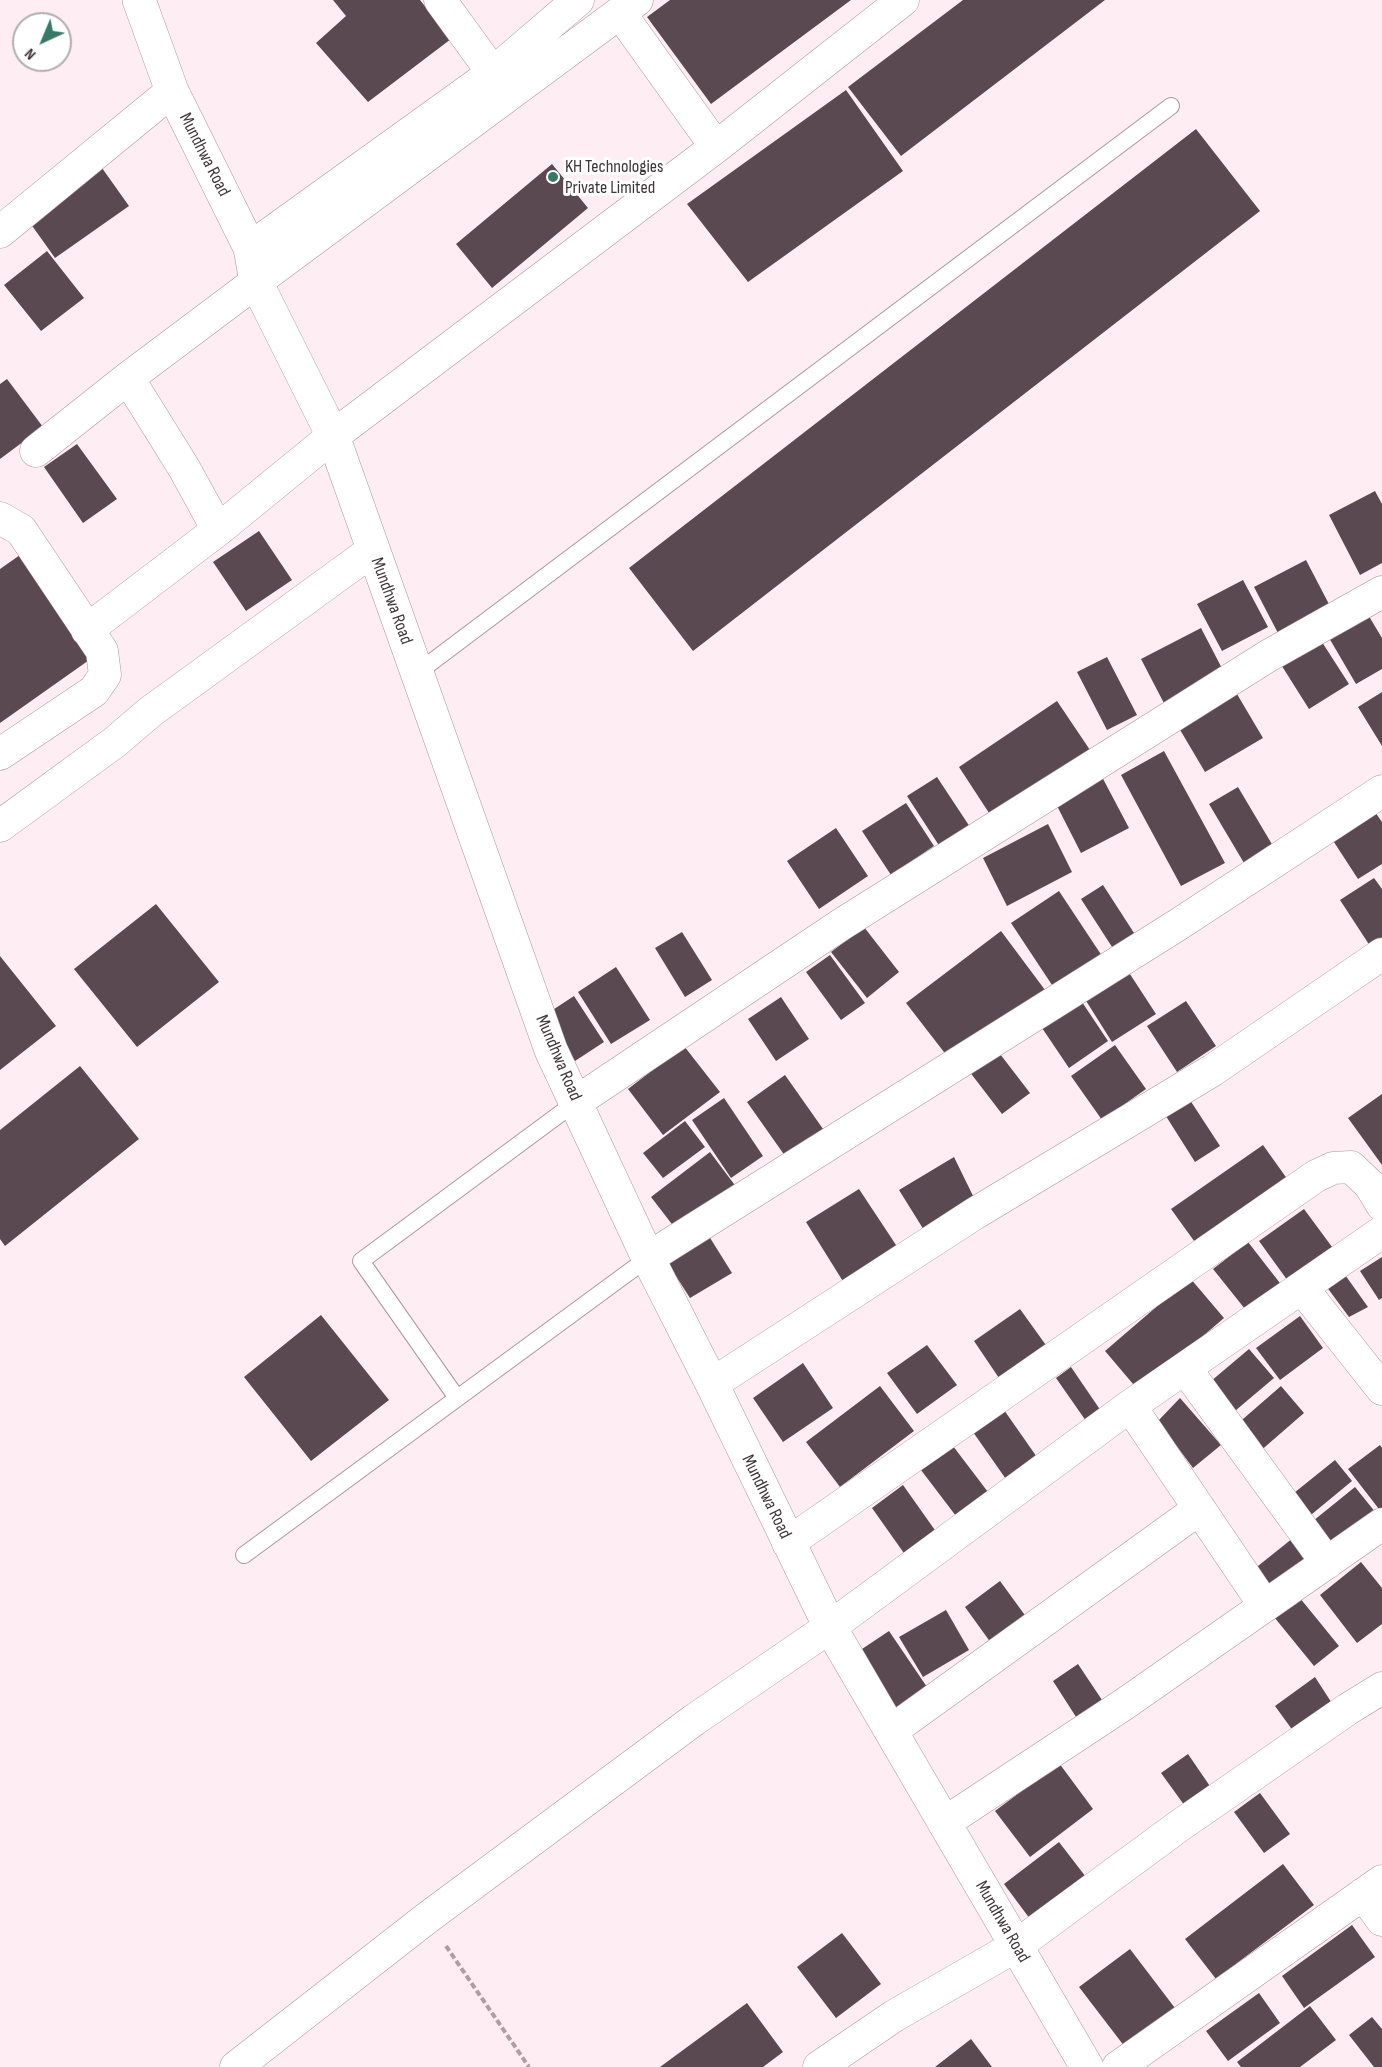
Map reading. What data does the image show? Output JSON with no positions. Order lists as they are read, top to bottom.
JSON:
{
  "streets": {
    "main road": ["Mundhwa Road"]
  },
  "places": ["KH Technologies Private Limited"],
  "north": "bottom left"
}
